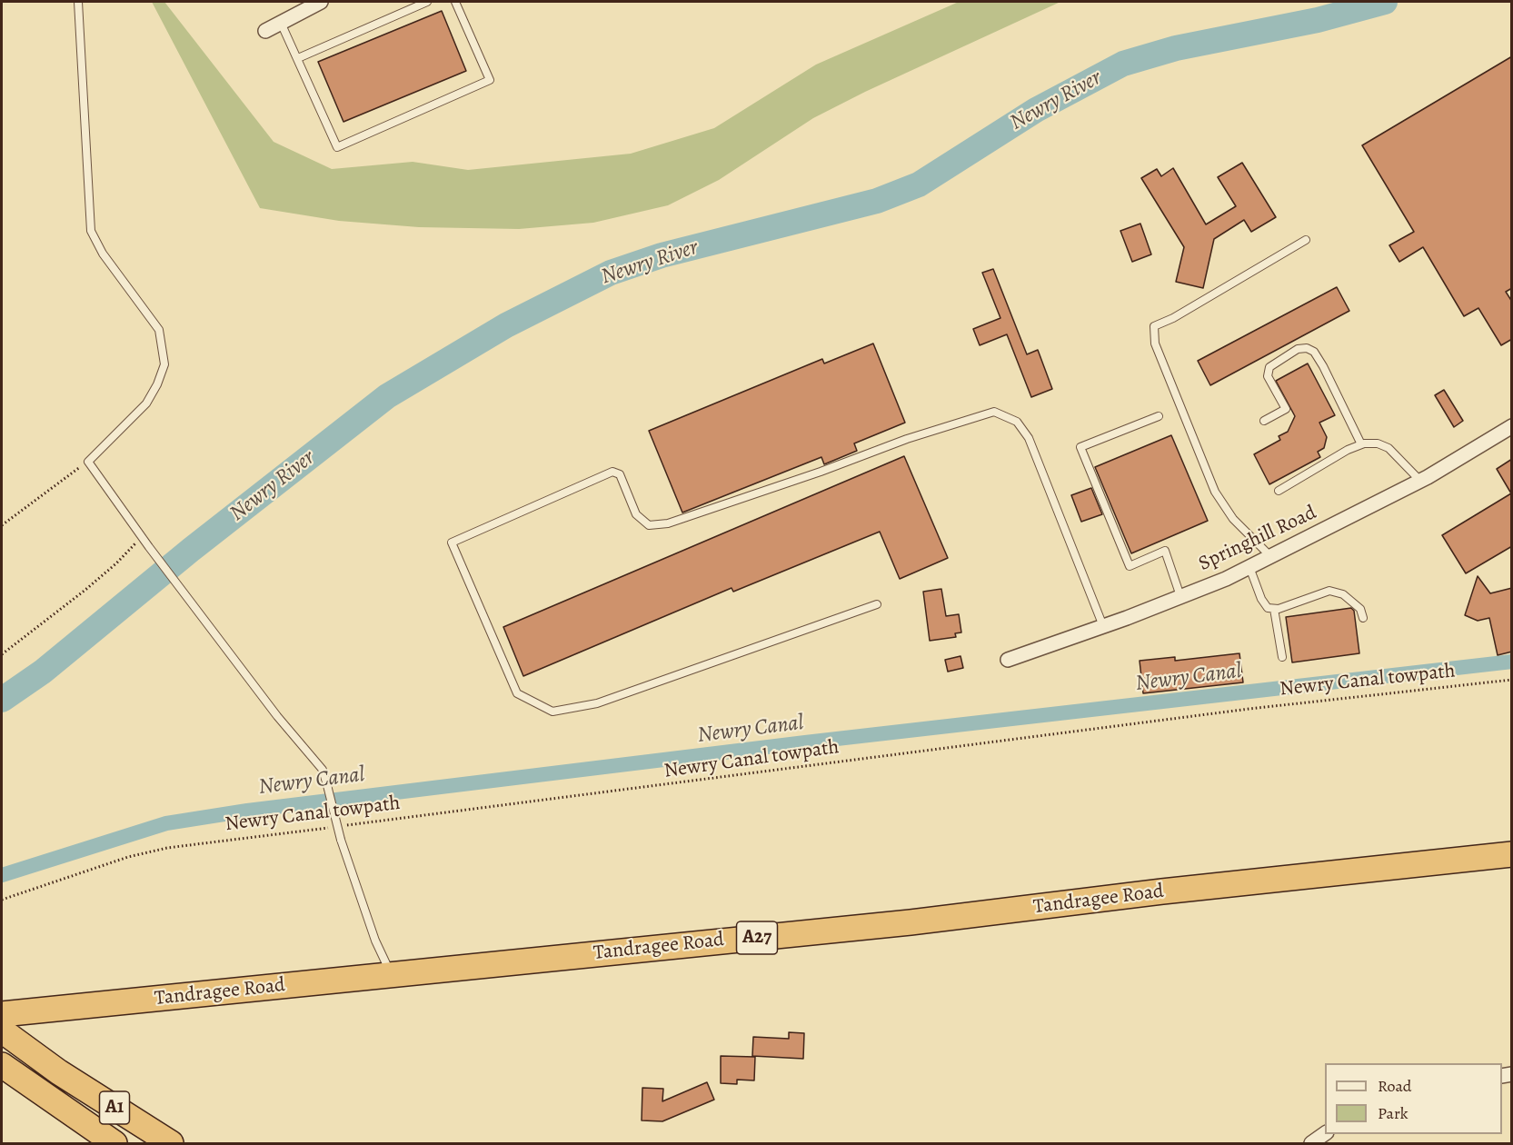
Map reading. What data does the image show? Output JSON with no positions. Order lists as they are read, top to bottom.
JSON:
{
  "streets": {
    "highway": ["Tandragee Road", "A27", "A1"],
    "street": ["Springhill Road"],
    "path": ["Newry Canal towpath"]
  },
  "water": ["Newry River", "Newry Canal"],
  "legend": ["Road", "Park"]
}
